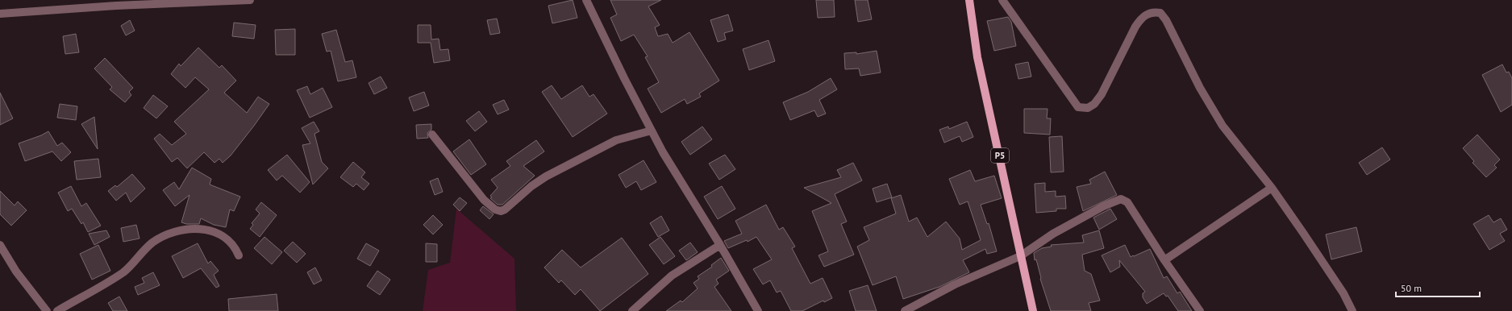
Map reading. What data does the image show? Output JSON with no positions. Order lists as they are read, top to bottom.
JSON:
{
  "streets": {
    "main road": ["P5"]
  },
  "scale_bar": "50 m"
}
